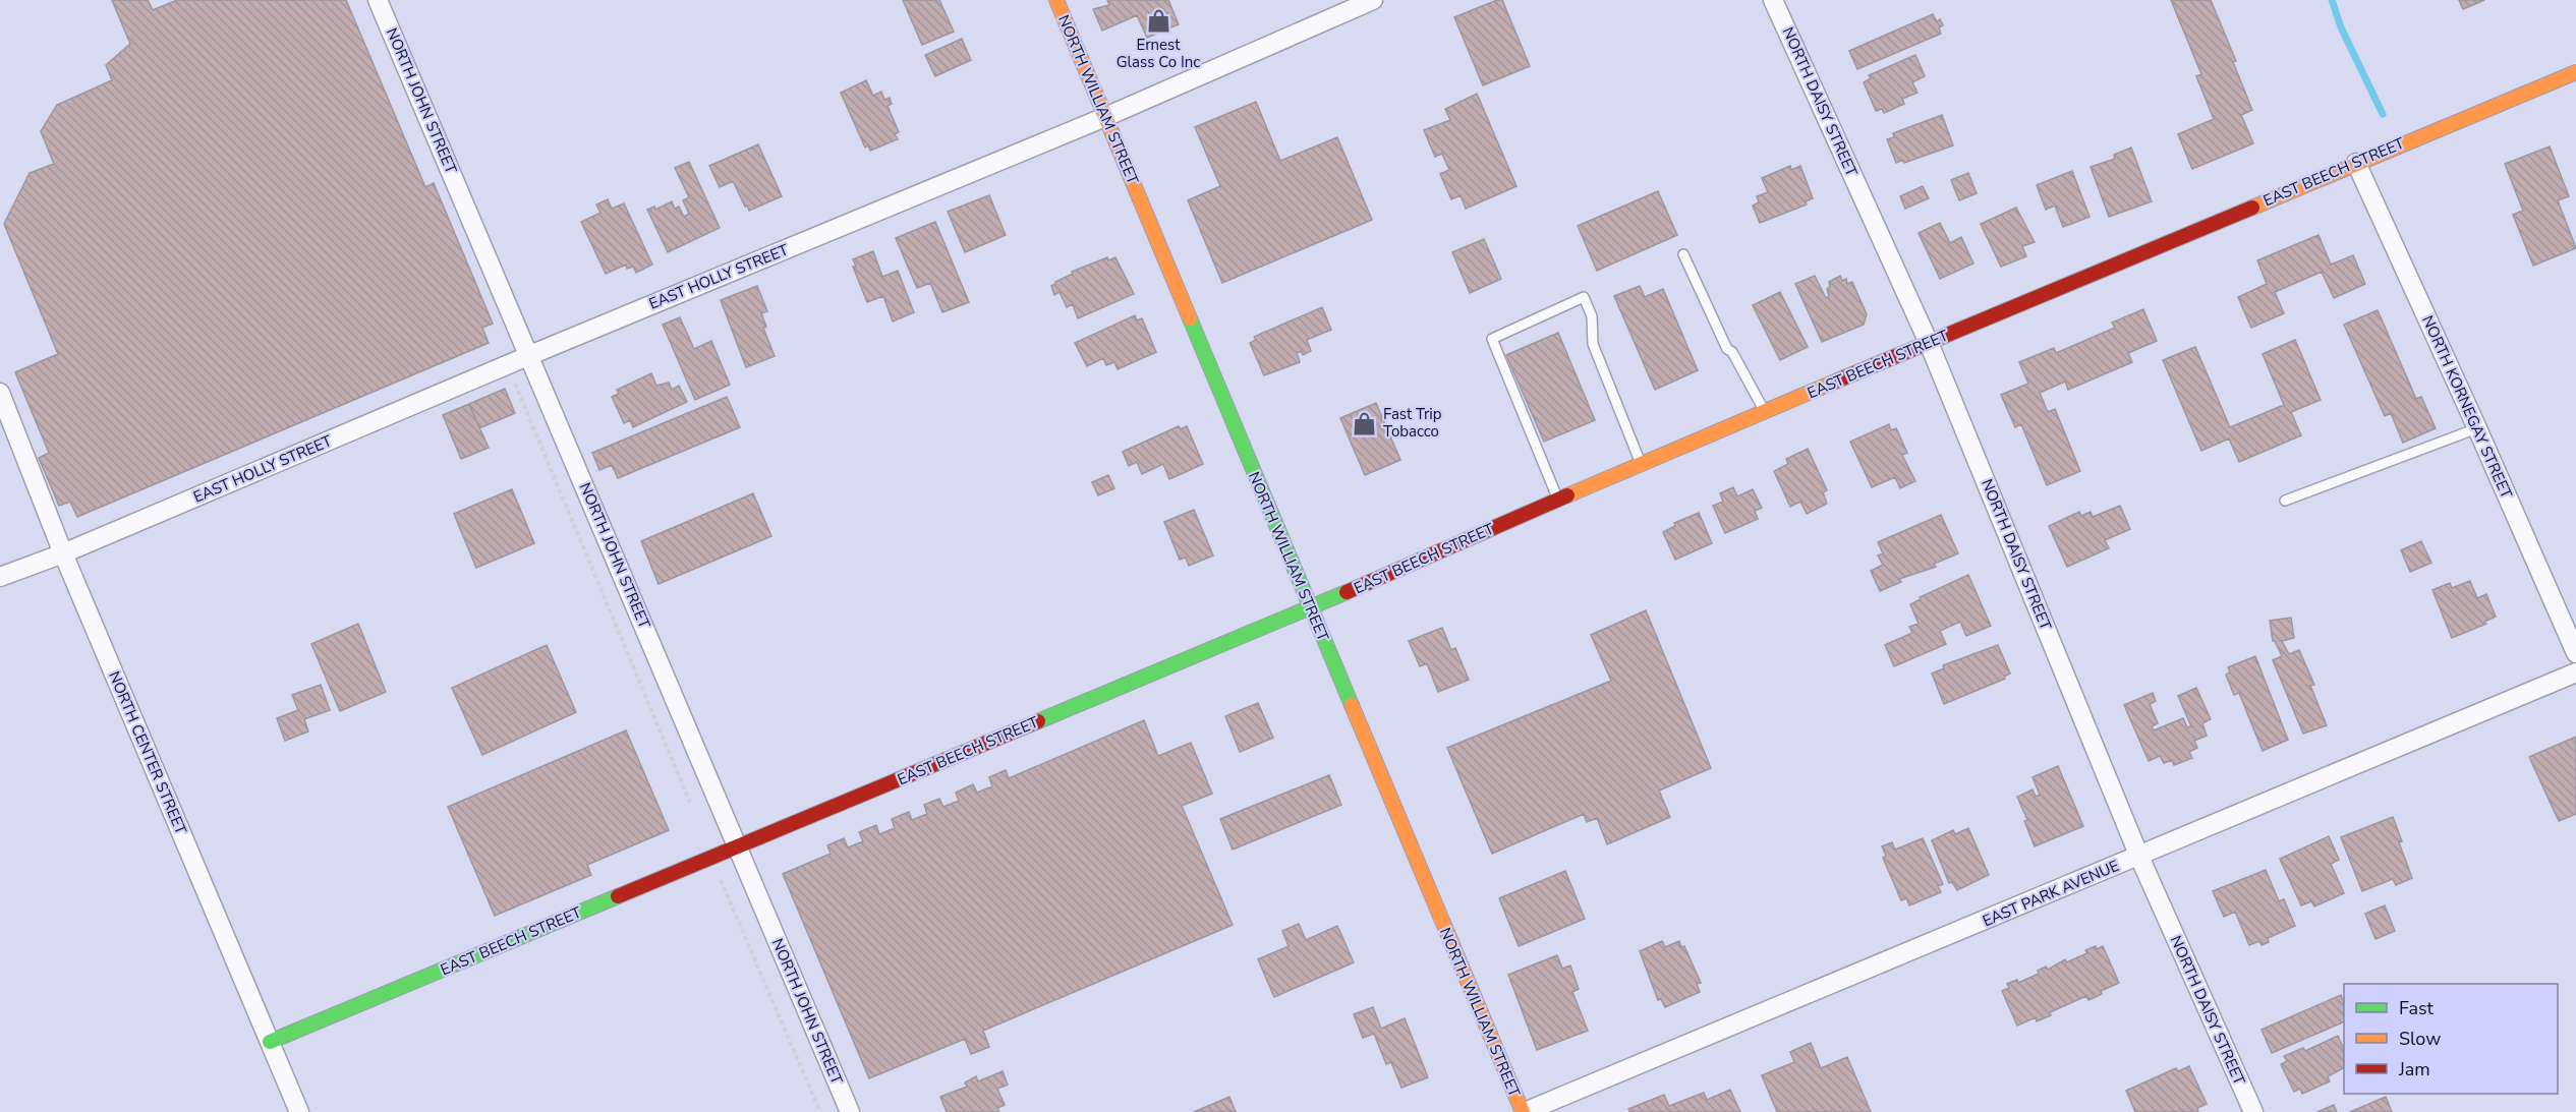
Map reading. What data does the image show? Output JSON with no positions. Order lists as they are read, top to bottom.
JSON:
{
  "streets": {
    "street": [
      "NORTH WILLIAM STREET",
      "NORTH JOHN STREET",
      "NORTH DAISY STREET",
      "EAST BEECH STREET",
      "EAST HOLLY STREET",
      "NORTH KORNEGAY STREET",
      "NORTH CENTER STREET",
      "EAST PARK AVENUE"
    ]
  },
  "crossings": [
    ["NORTH WILLIAM STREET", "EAST BEECH STREET"],
    ["NORTH WILLIAM STREET", "EAST HOLLY STREET"],
    ["NORTH WILLIAM STREET", "EAST PARK AVENUE"],
    ["NORTH JOHN STREET", "EAST BEECH STREET"],
    ["NORTH JOHN STREET", "EAST HOLLY STREET"],
    ["NORTH DAISY STREET", "EAST BEECH STREET"],
    ["NORTH DAISY STREET", "EAST PARK AVENUE"],
    ["EAST BEECH STREET", "NORTH KORNEGAY STREET"],
    ["EAST BEECH STREET", "NORTH CENTER STREET"],
    ["EAST HOLLY STREET", "NORTH CENTER STREET"]
  ],
  "places": {
    "shop": ["Ernest Glass Co Inc", "Fast Trip Tobacco"]
  },
  "legend": ["Fast", "Slow", "Jam"]
}
